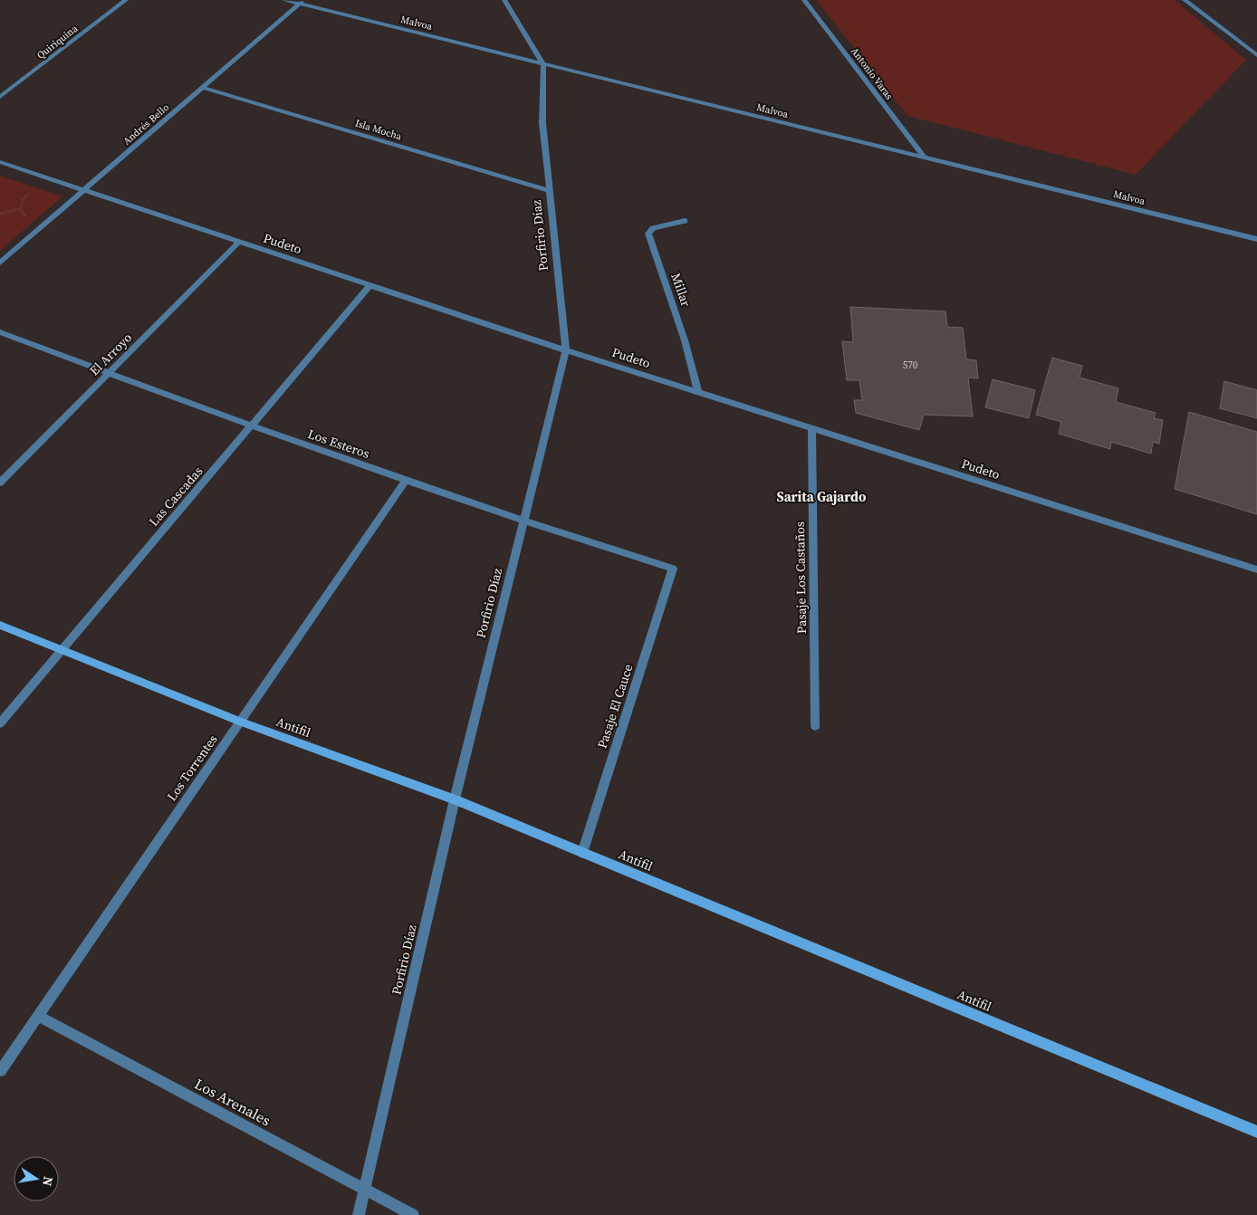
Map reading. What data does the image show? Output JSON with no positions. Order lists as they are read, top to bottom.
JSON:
{
  "streets": {
    "street": [
      "Malvoa",
      "Quiriquina",
      "Antonio Varas",
      "Andrés Bello",
      "Isla Mocha",
      "Porfirio Díaz",
      "Pudeto",
      "Millar",
      "El Arroyo",
      "Los Esteros",
      "Las Cascadas",
      "Pasaje Los Castaños",
      "Pasaje El Cauce",
      "Antifil",
      "Los Torrentes",
      "Los Arenales"
    ]
  },
  "crossings": [
    ["Malvoa", "Antonio Varas"],
    ["Malvoa", "Andrés Bello"],
    ["Malvoa", "Porfirio Díaz"],
    ["Andrés Bello", "Isla Mocha"],
    ["Andrés Bello", "Pudeto"],
    ["Isla Mocha", "Porfirio Díaz"],
    ["Porfirio Díaz", "Pudeto"],
    ["Porfirio Díaz", "Los Esteros"],
    ["Porfirio Díaz", "Antifil"],
    ["Porfirio Díaz", "Los Arenales"],
    ["Pudeto", "Millar"],
    ["Pudeto", "El Arroyo"],
    ["Pudeto", "Las Cascadas"],
    ["Pudeto", "Pasaje Los Castaños"],
    ["El Arroyo", "Los Esteros"],
    ["Los Esteros", "Las Cascadas"],
    ["Los Esteros", "Pasaje El Cauce"],
    ["Los Esteros", "Los Torrentes"],
    ["Las Cascadas", "Antifil"],
    ["Pasaje El Cauce", "Antifil"],
    ["Antifil", "Los Torrentes"],
    ["Los Torrentes", "Los Arenales"]
  ],
  "districts": ["Sarita Gajardo"],
  "house_numbers": ["570"],
  "north": "right"
}
